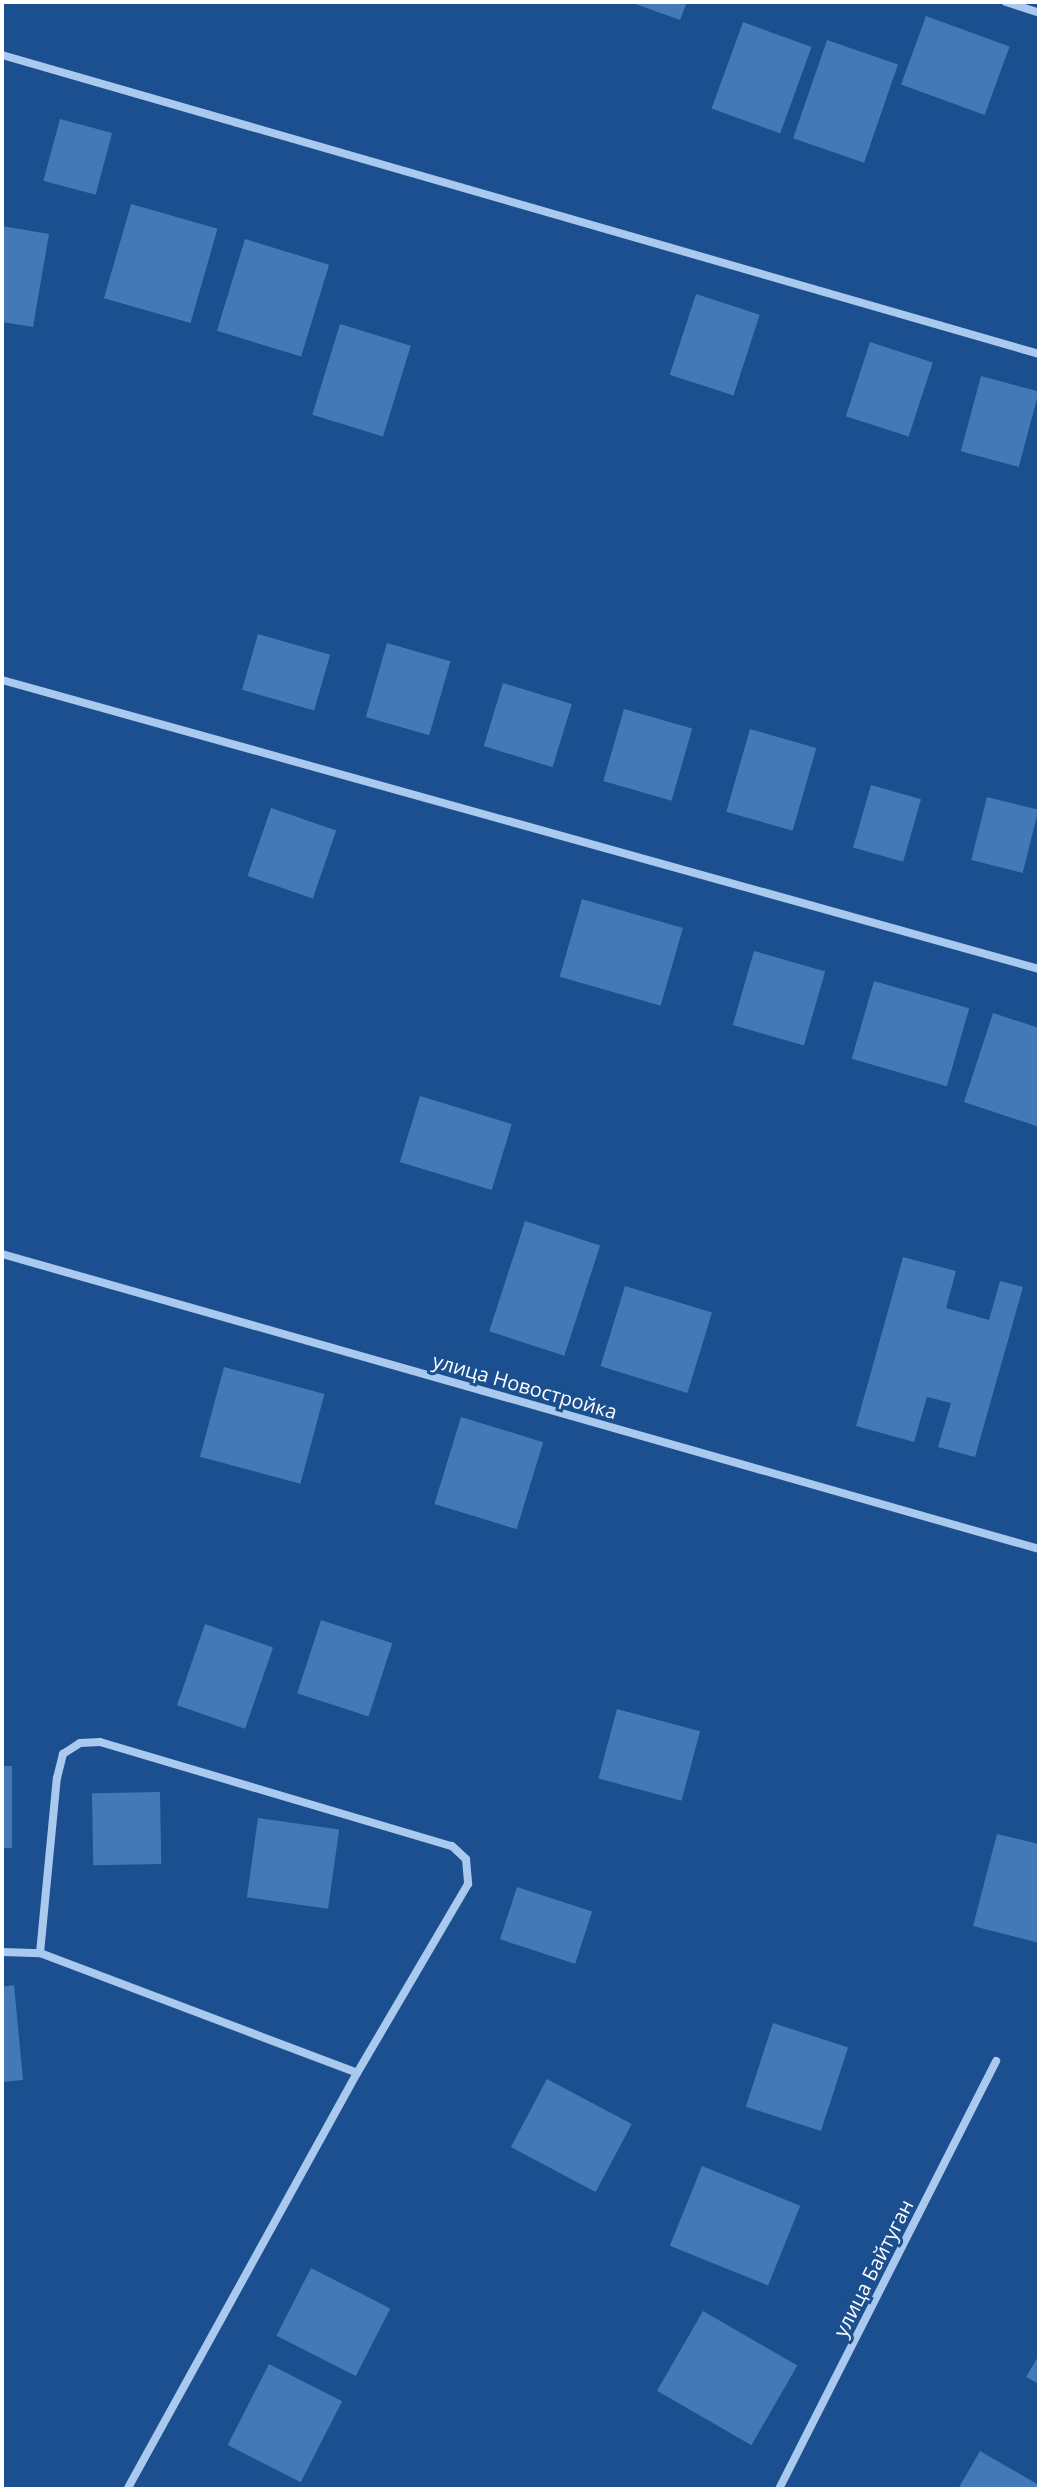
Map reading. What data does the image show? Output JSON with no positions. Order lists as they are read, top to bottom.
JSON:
{
  "streets": {
    "street": ["улица Новостройка", "улица Байтуган"]
  }
}
